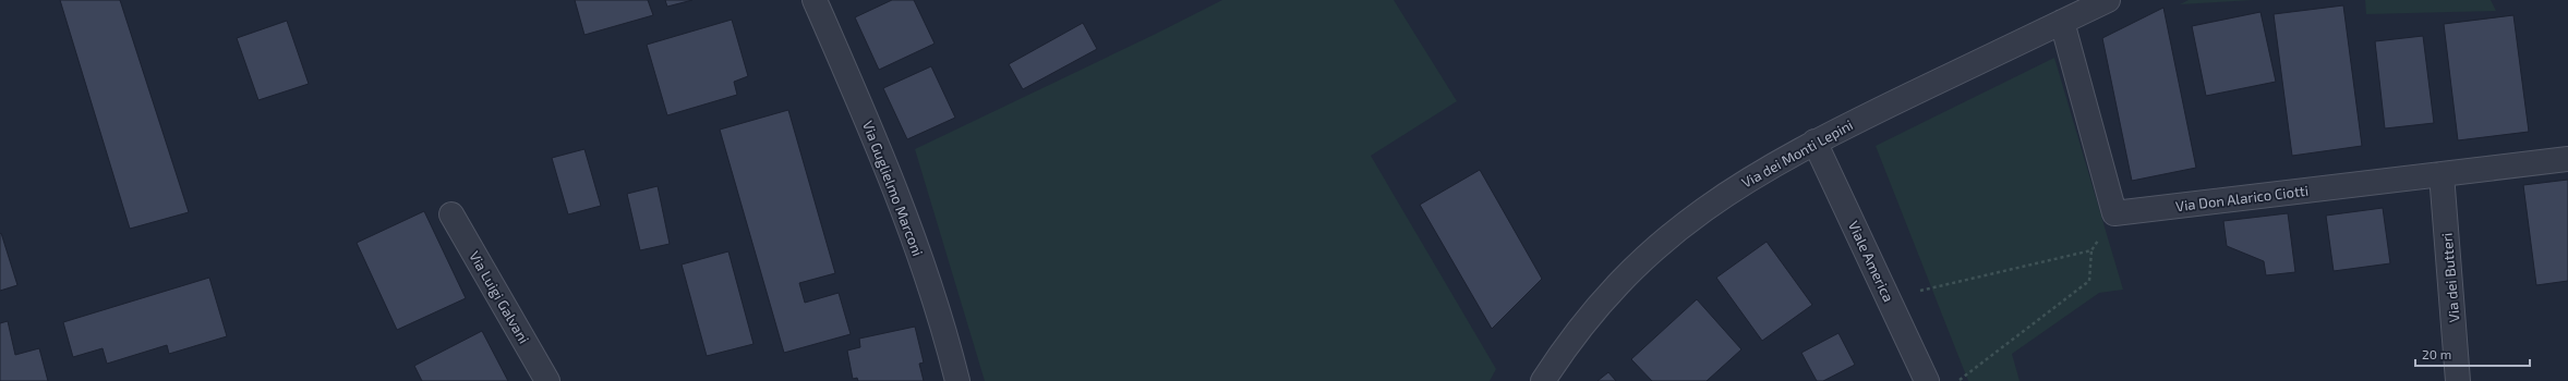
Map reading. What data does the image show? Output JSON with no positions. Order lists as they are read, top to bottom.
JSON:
{
  "streets": {
    "street": [
      "Via dei Monti Lepini",
      "Via Guglielmo Marconi",
      "Via Don Alarico Ciotti",
      "Viale America",
      "Via dei Butteri",
      "Via Luigi Galvani"
    ]
  },
  "crossings": [
    ["Via dei Monti Lepini", "Viale America"],
    ["Via Don Alarico Ciotti", "Via dei Butteri"]
  ],
  "scale_bar": "20 m"
}
